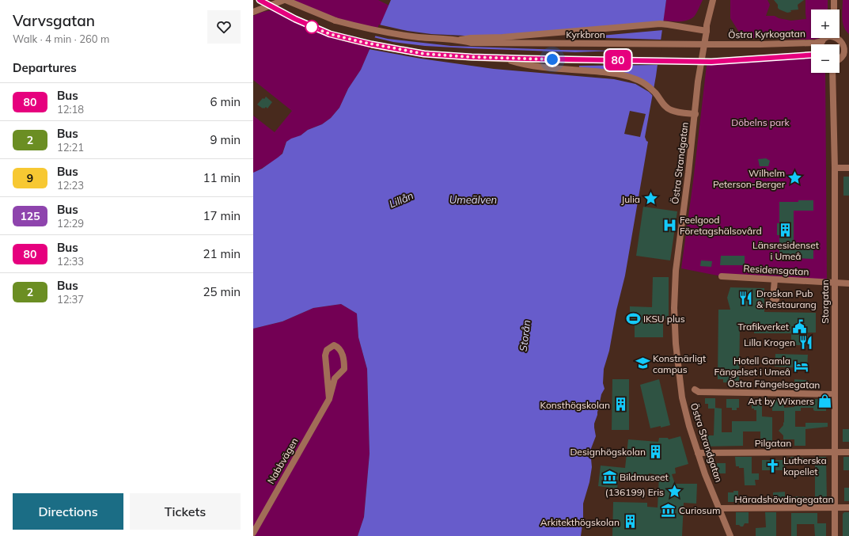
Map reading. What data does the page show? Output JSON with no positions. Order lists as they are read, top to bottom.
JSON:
{
  "streets": {
    "street": [
      "Kyrkbron",
      "Östra Kyrkogatan",
      "Östra Strandgatan",
      "Residensgatan",
      "Storgatan",
      "Östra Fängelsegatan",
      "Pilgatan",
      "Nabbvägen",
      "Häradshövdingegatan"
    ]
  },
  "crossings": [
    ["Kyrkbron", "Östra Kyrkogatan"],
    ["Kyrkbron", "Östra Strandgatan"],
    ["Östra Strandgatan", "Pilgatan"],
    ["Östra Strandgatan", "Häradshövdingegatan"],
    ["Residensgatan", "Storgatan"],
    ["Storgatan", "Östra Fängelsegatan"],
    ["Storgatan", "Pilgatan"],
    ["Storgatan", "Häradshövdingegatan"]
  ],
  "water": ["Lillån", "Umeälven", "Storån"],
  "parks": ["Döbelns park"],
  "places": {
    "place": ["Wilhelm Peterson-Berger", "Julia", "(136199) Eris"],
    "hospital": ["Feelgood Företagshälsovård"],
    "building": [
      "Länsresidenset i Umeå",
      "Konsthögskolan",
      "Designhögskolan",
      "Arkitekthögskolan"
    ],
    "restaurant": ["Droskan Pub & Restaurang", "Lilla Krogen"],
    "sports": ["IKSU plus"],
    "public building": ["Trafikverket"],
    "school or university": ["Konstnärligt campus"],
    "hotel": ["Hotell Gamla Fängelset i Umeå"],
    "shop": ["Art by Wixners"],
    "church": ["Lutherska kapellet"],
    "museum": ["Bildmuseet", "Curiosum"]
  },
  "lines": ["bus line 80"],
  "page": {
    "heading": [
      ["Varvsgatan", "Walk · 4 min · 260 m"],
      "Departures"
    ],
    "on_map": "80",
    "map_buttons": ["+", "−"],
    "list": [
      {
        "mark": "80",
        "name": "Bus",
        "note": "12:18",
        "value": "6 min"
      },
      {
        "mark": "2",
        "name": "Bus",
        "note": "12:21",
        "value": "9 min"
      },
      {
        "mark": "9",
        "name": "Bus",
        "note": "12:23",
        "value": "11 min"
      },
      {
        "mark": "125",
        "name": "Bus",
        "note": "12:29",
        "value": "17 min"
      },
      {
        "mark": "80",
        "name": "Bus",
        "note": "12:33",
        "value": "21 min"
      },
      {
        "mark": "2",
        "name": "Bus",
        "note": "12:37",
        "value": "25 min"
      }
    ],
    "buttons": ["Directions", "Tickets"]
  }
}
